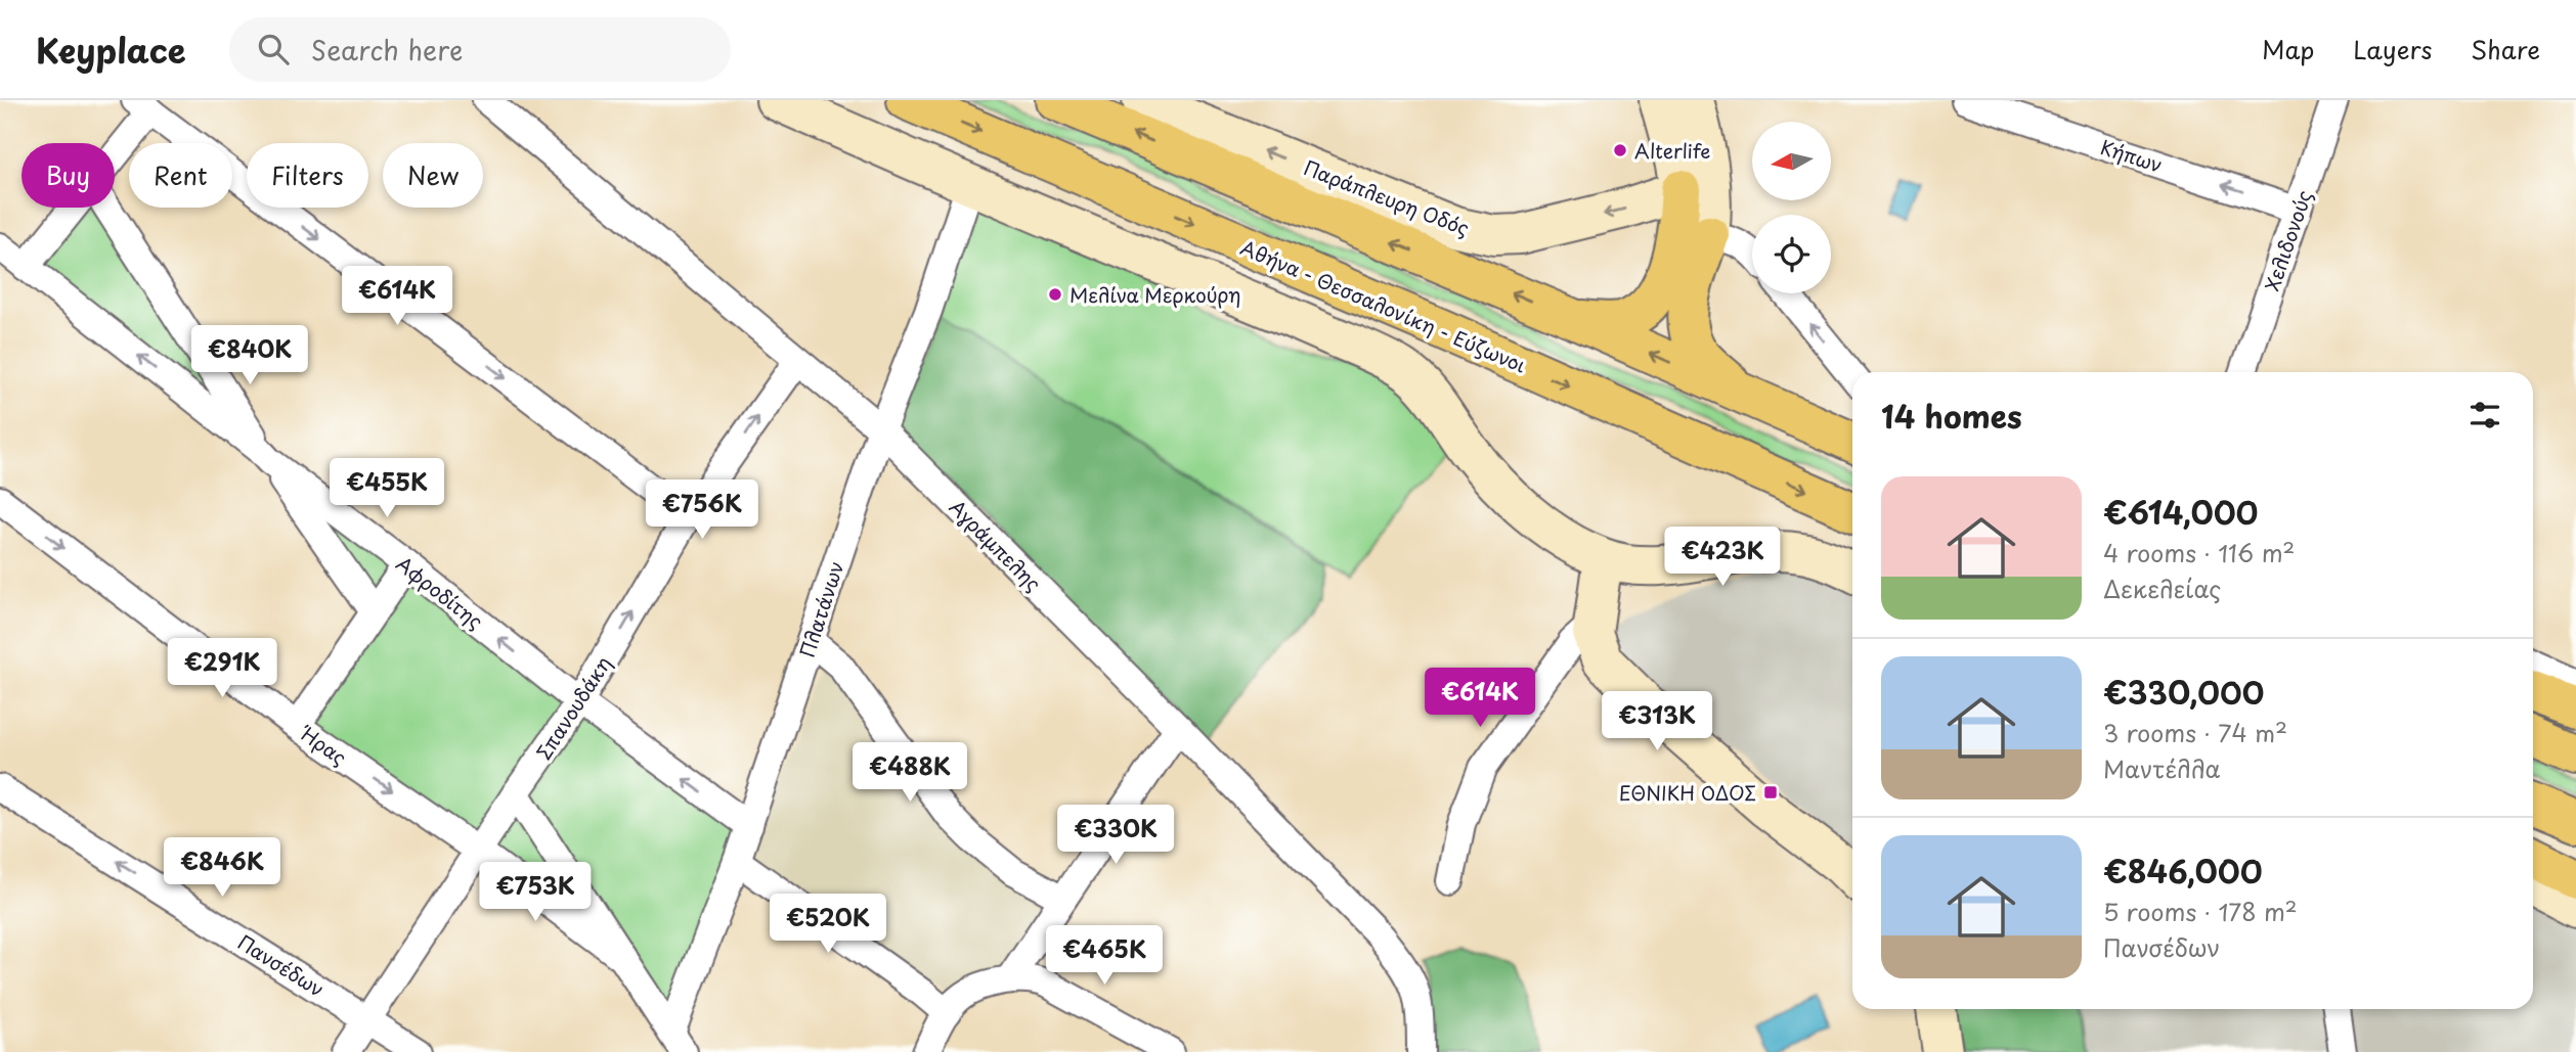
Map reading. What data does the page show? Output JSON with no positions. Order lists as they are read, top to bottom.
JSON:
{
  "streets": {
    "highway": ["Αθήνα - Θεσσαλονίκη - Εύζωνοι"],
    "main road": ["Παράπλευρη Οδός"],
    "street": [
      "Κήπων",
      "Χελιδονούς",
      "Αγράμπελης",
      "Αφροδίτης",
      "Πλατάνων",
      "Σπανουδάκη",
      "Ήρας",
      "Πανσέδων"
    ]
  },
  "crossings": [
    ["Κήπων", "Χελιδονούς"],
    ["Αγράμπελης", "Πλατάνων"],
    ["Αγράμπελης", "Σπανουδάκη"],
    ["Αφροδίτης", "Πλατάνων"],
    ["Αφροδίτης", "Σπανουδάκη"],
    ["Πλατάνων", "Ήρας"],
    ["Σπανουδάκη", "Ήρας"],
    ["Σπανουδάκη", "Πανσέδων"]
  ],
  "one_way": ["Κήπων", "Σπανουδάκη", "Πανσέδων"],
  "places": {
    "other": ["Alterlife", "Μελίνα Μερκούρη"],
    "transit": ["ΕΘΝΙΚΗ ΟΔΟΣ"]
  },
  "north": "left",
  "page": {
    "header": "Keyplace",
    "search": "Search here",
    "nav": ["Map", "Layers", "Share"],
    "chip": [
      "Buy",
      "Rent",
      "Filters",
      "New"
    ],
    "price": [
      "€614K",
      "€840K",
      "€455K",
      "€756K",
      "€423K",
      "€291K",
      "€614K",
      "€313K",
      "€488K",
      "€330K",
      "€846K",
      "€753K",
      "€520K",
      "€465K"
    ],
    "heading": "14 homes",
    "list": [
      {
        "name": "€614,000",
        "note": "4 rooms · 116 m² · Δεκελείας"
      },
      {
        "name": "€330,000",
        "note": "3 rooms · 74 m² · Μαντέλλα"
      },
      {
        "name": "€846,000",
        "note": "5 rooms · 178 m² · Πανσέδων"
      }
    ]
  }
}
